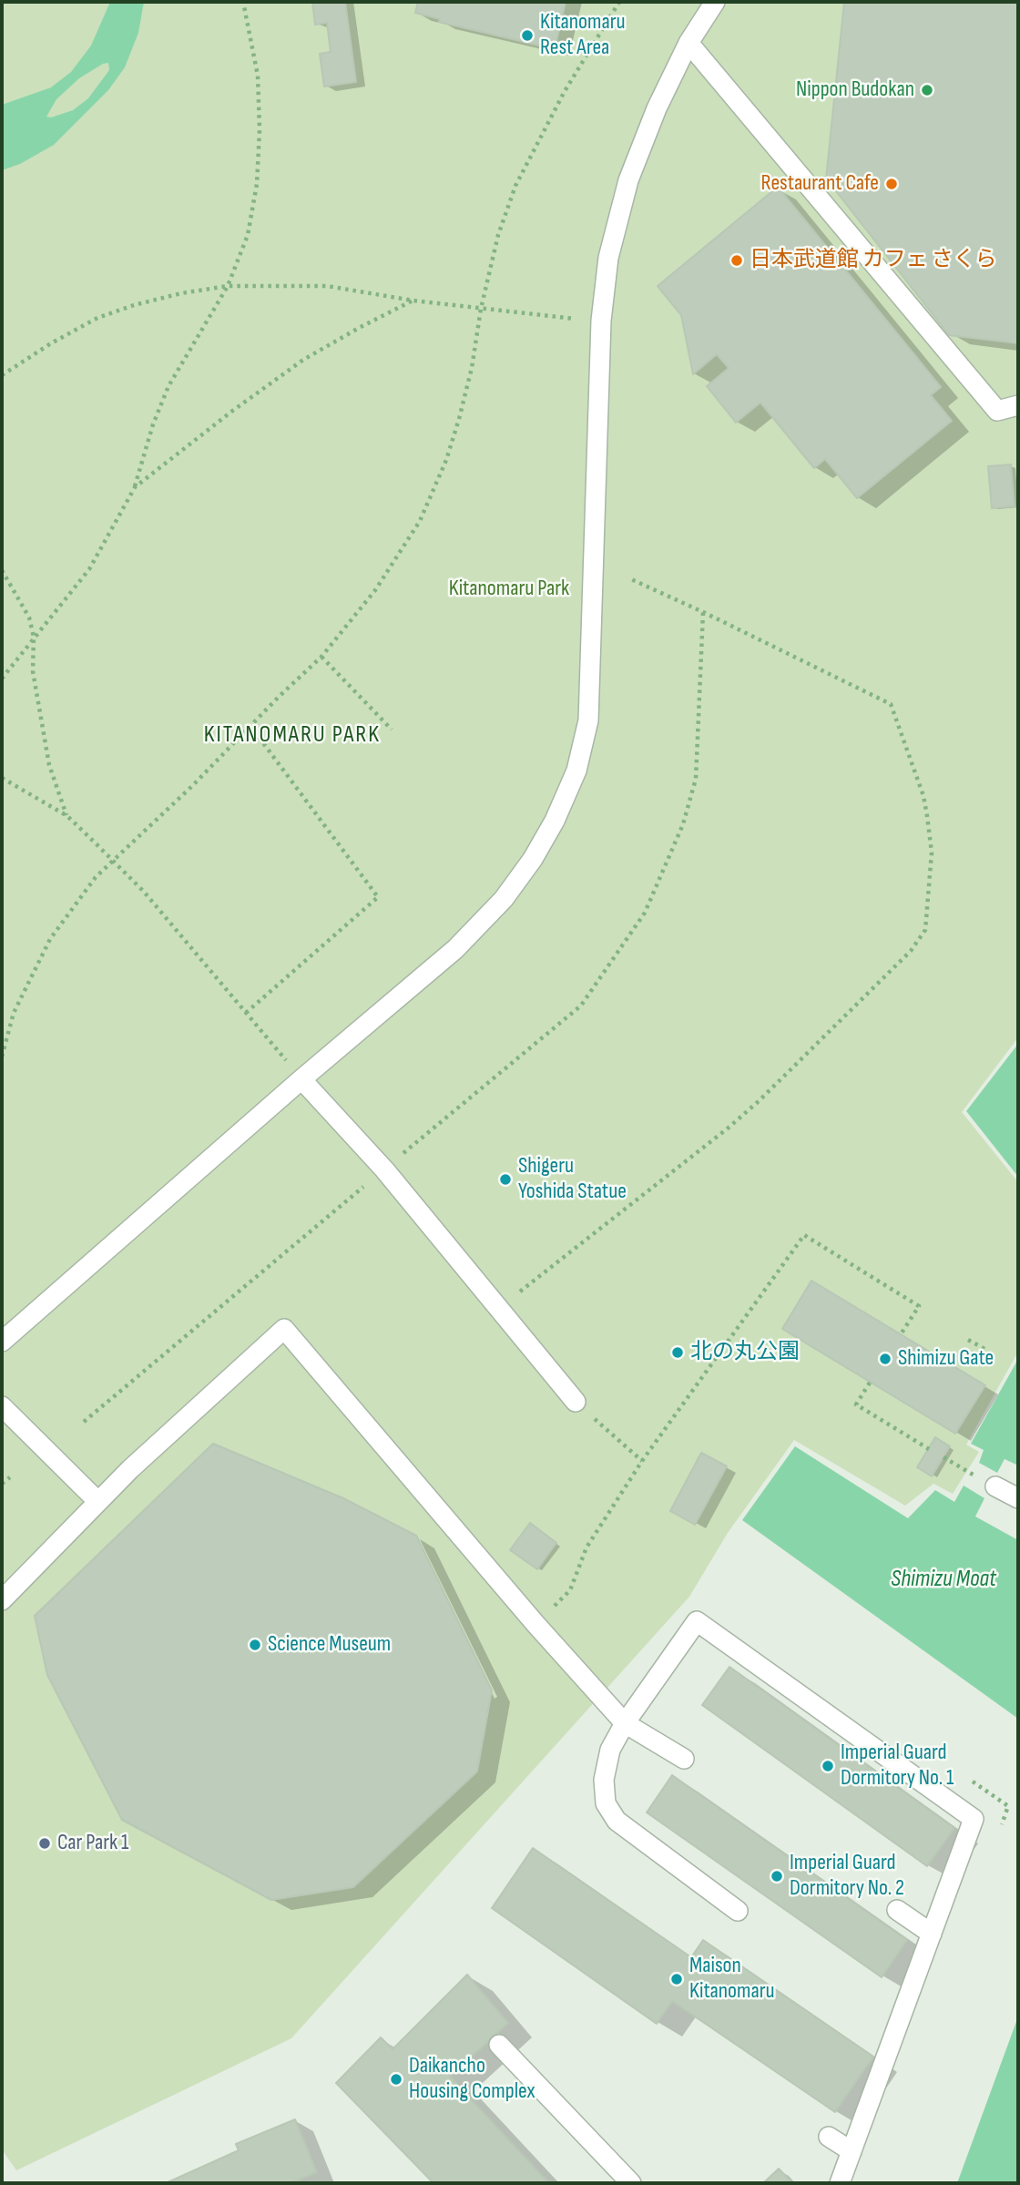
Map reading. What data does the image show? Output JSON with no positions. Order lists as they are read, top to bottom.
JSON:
{
  "districts": ["KITANOMARU PARK"],
  "water": ["Shimizu Moat"],
  "parks": ["Kitanomaru Park"],
  "places": [
    "Kitanomaru Rest Area",
    "Nippon Budokan",
    "Restaurant Cafe",
    "日本武道館 カフェ さくら",
    "Shigeru Yoshida Statue",
    "北の丸公園",
    "Shimizu Gate",
    "Science Museum",
    "Imperial Guard Dormitory No. 1",
    "Car Park 1",
    "Imperial Guard Dormitory No. 2",
    "Maison Kitanomaru",
    "Daikancho Housing Complex"
  ]
}
